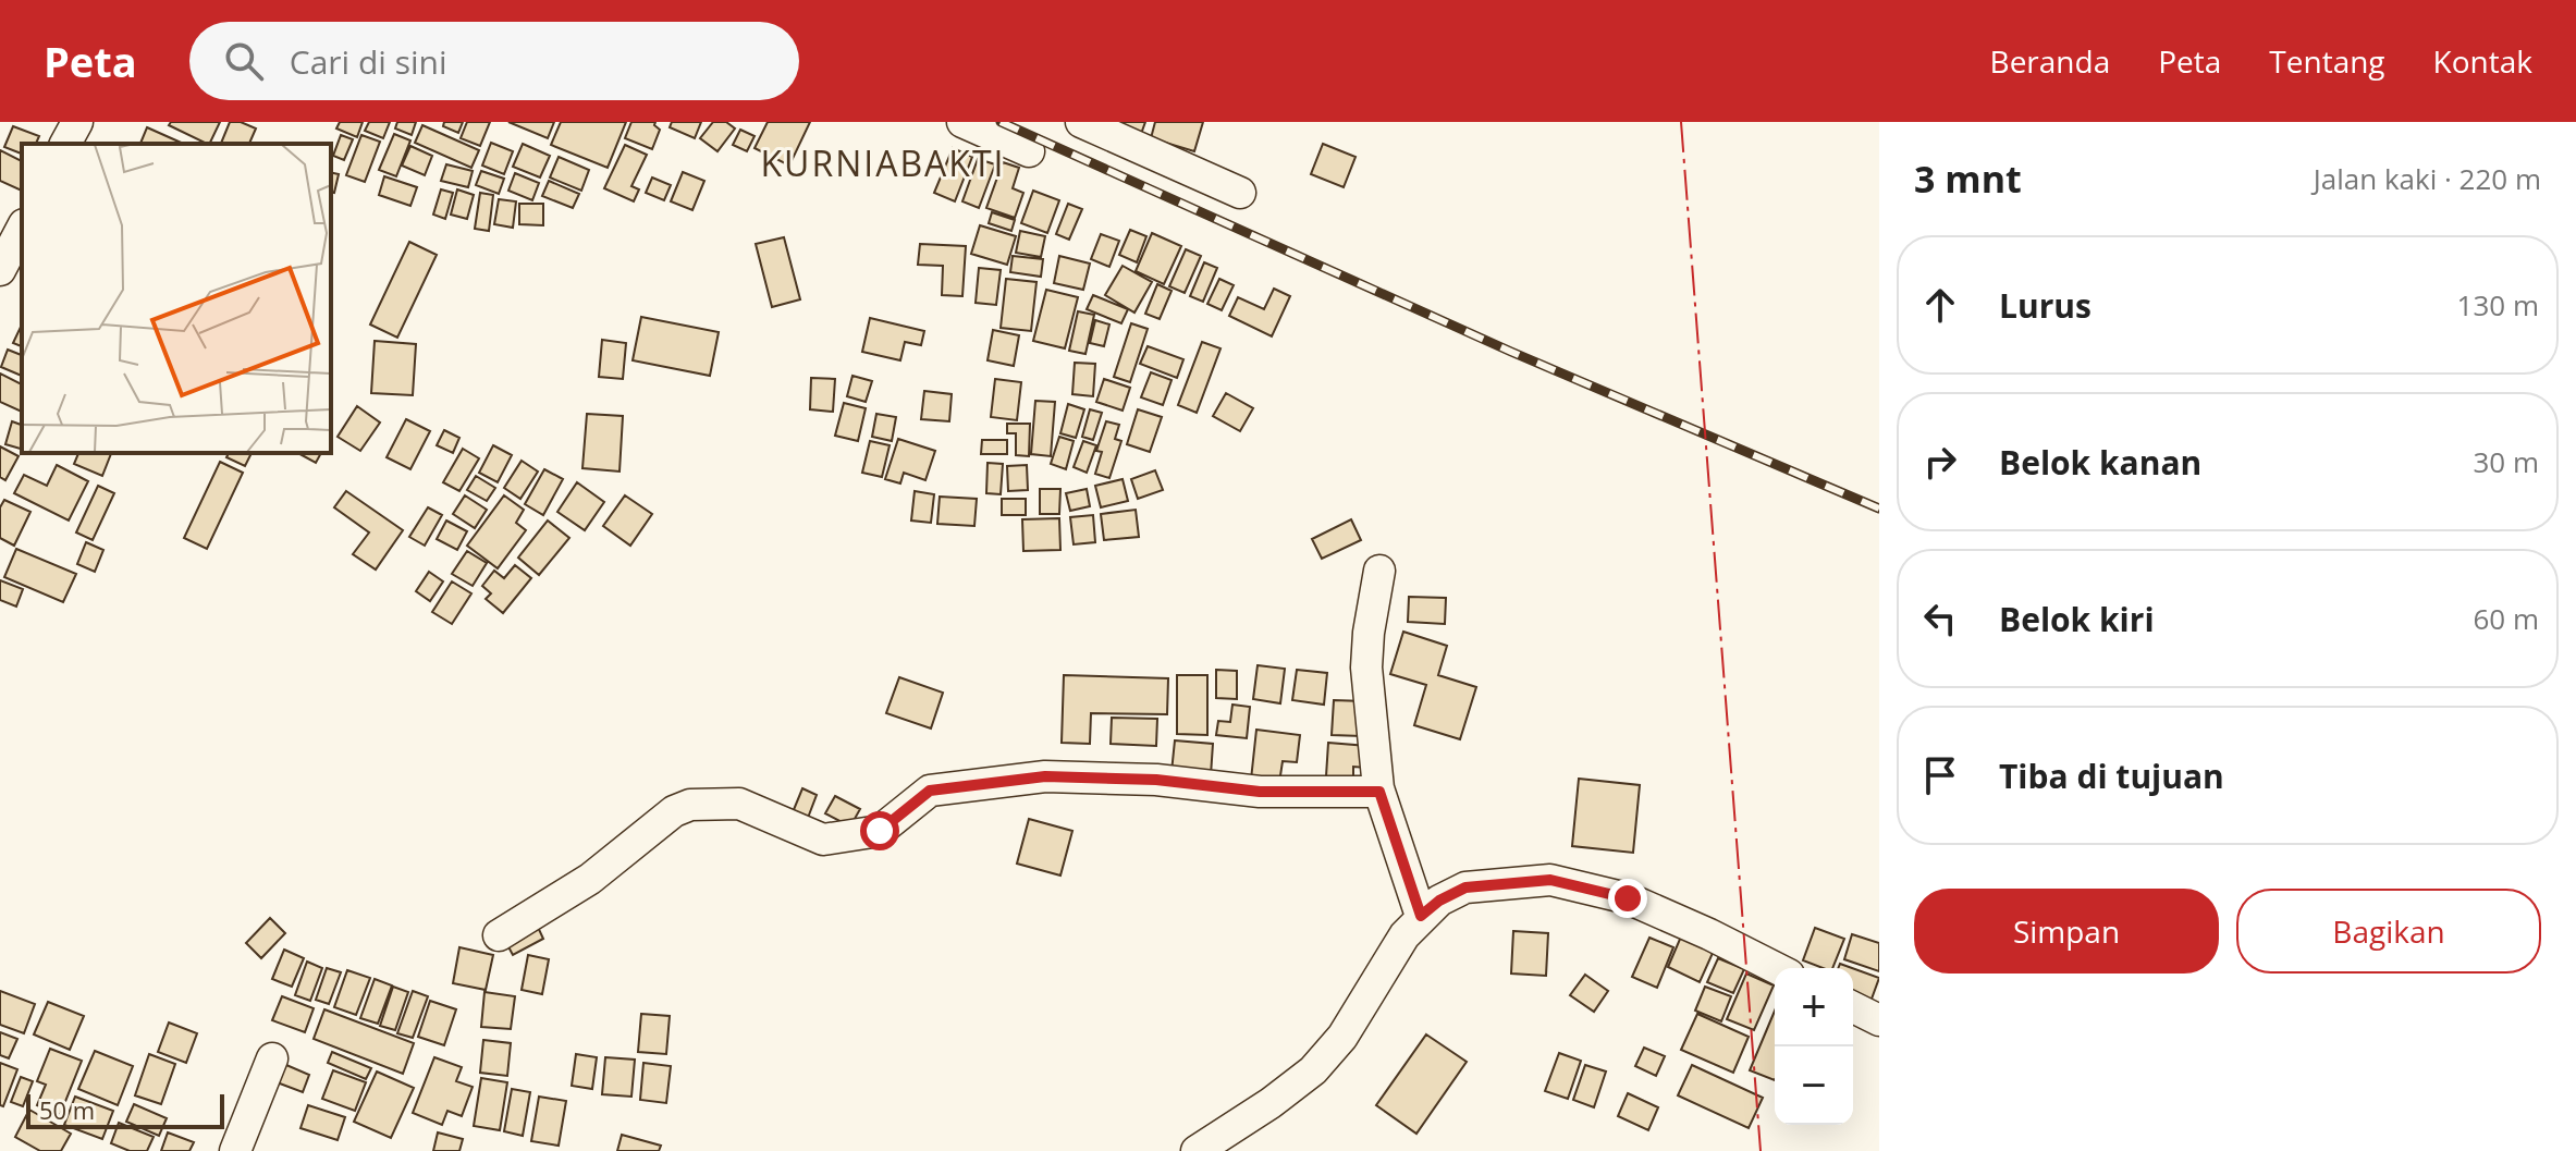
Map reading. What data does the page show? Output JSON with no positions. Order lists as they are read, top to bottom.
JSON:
{
  "districts": ["KURNIABAKTI"],
  "scale_bar": "50 m",
  "page": {
    "header": "Peta",
    "search": "Cari di sini",
    "nav": [
      "Beranda",
      "Peta",
      "Tentang",
      "Kontak"
    ],
    "heading": ["3 mnt", "Jalan kaki · 220 m"],
    "list": [
      ["Lurus", "130 m"],
      ["Belok kanan", "30 m"],
      ["Belok kiri", "60 m"],
      "Tiba di tujuan"
    ],
    "buttons": ["Simpan", "Bagikan"],
    "map_buttons": ["+", "−"],
    "scale": "50 m"
  }
}
